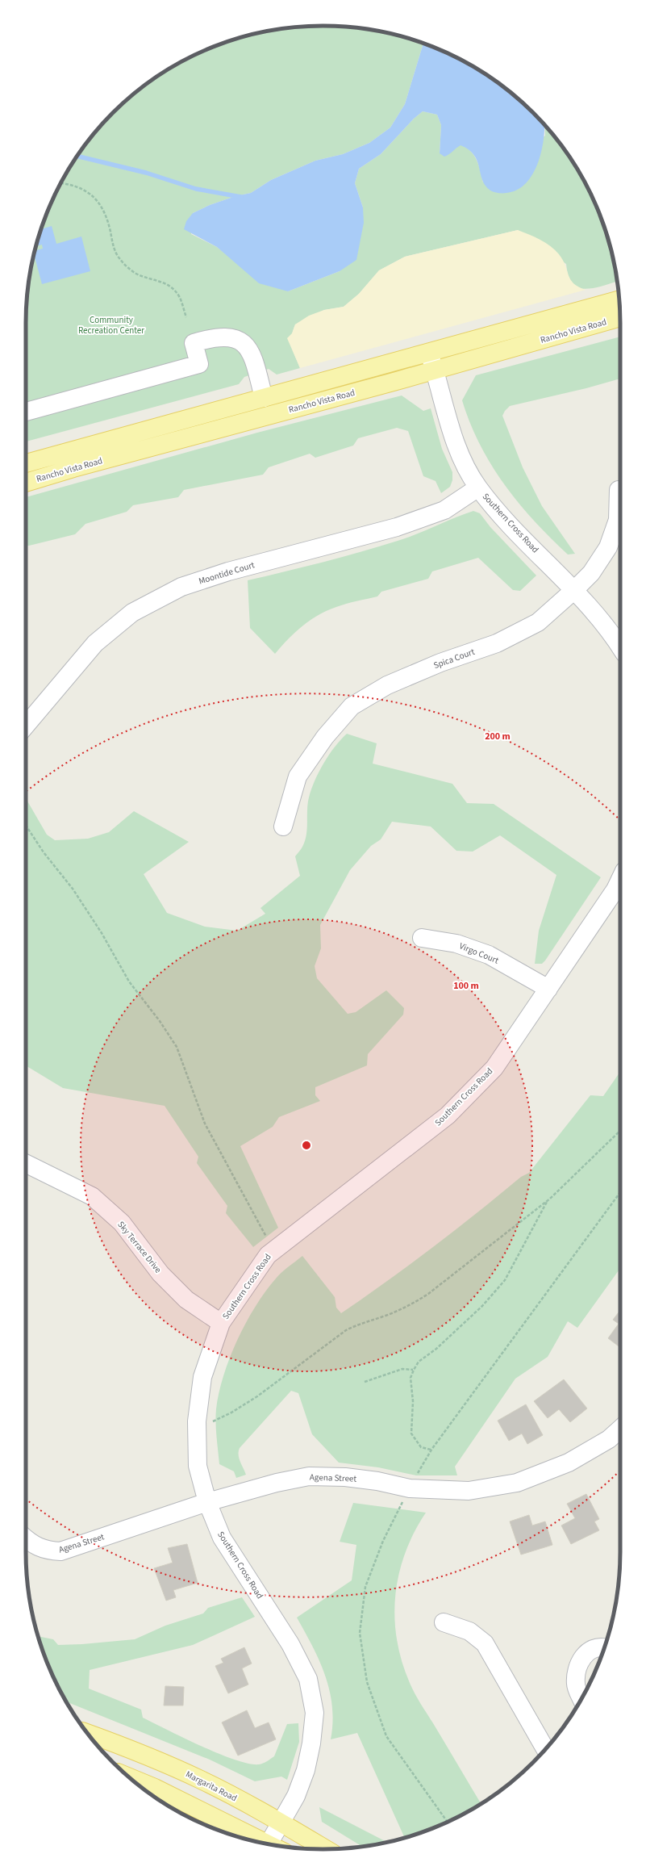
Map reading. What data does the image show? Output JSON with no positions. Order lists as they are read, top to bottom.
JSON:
{
  "streets": {
    "main road": ["Rancho Vista Road", "Margarita Road"],
    "street": [
      "Southern Cross Road",
      "Moontide Court",
      "Spica Court",
      "Virgo Court",
      "Sky Terrace Drive",
      "Agena Street"
    ]
  },
  "crossings": [
    ["Rancho Vista Road", "Southern Cross Road"],
    ["Southern Cross Road", "Moontide Court"],
    ["Southern Cross Road", "Spica Court"],
    ["Southern Cross Road", "Virgo Court"],
    ["Southern Cross Road", "Sky Terrace Drive"],
    ["Southern Cross Road", "Agena Street"],
    ["Southern Cross Road", "Margarita Road"]
  ],
  "parks": ["Community Recreation Center"],
  "rings": ["200 m", "100 m"]
}
